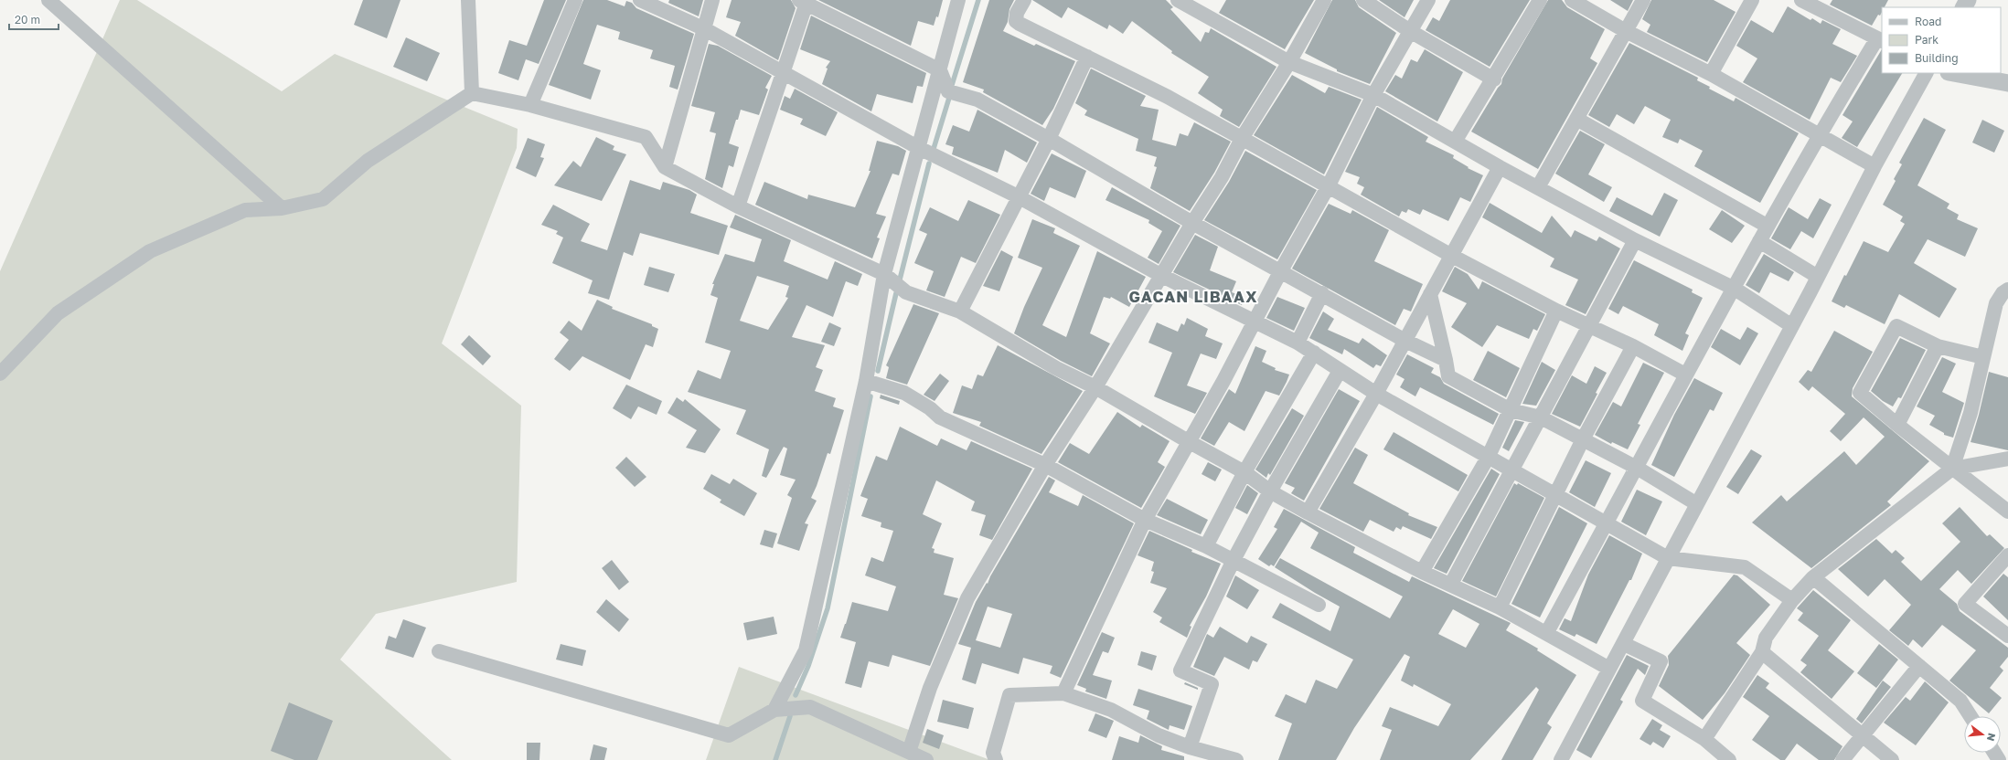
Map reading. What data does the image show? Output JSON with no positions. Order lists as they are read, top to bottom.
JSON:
{
  "districts": ["GACAN LIBAAX"],
  "legend": ["Road", "Park", "Building"],
  "scale_bar": "20 m",
  "north": "right"
}
